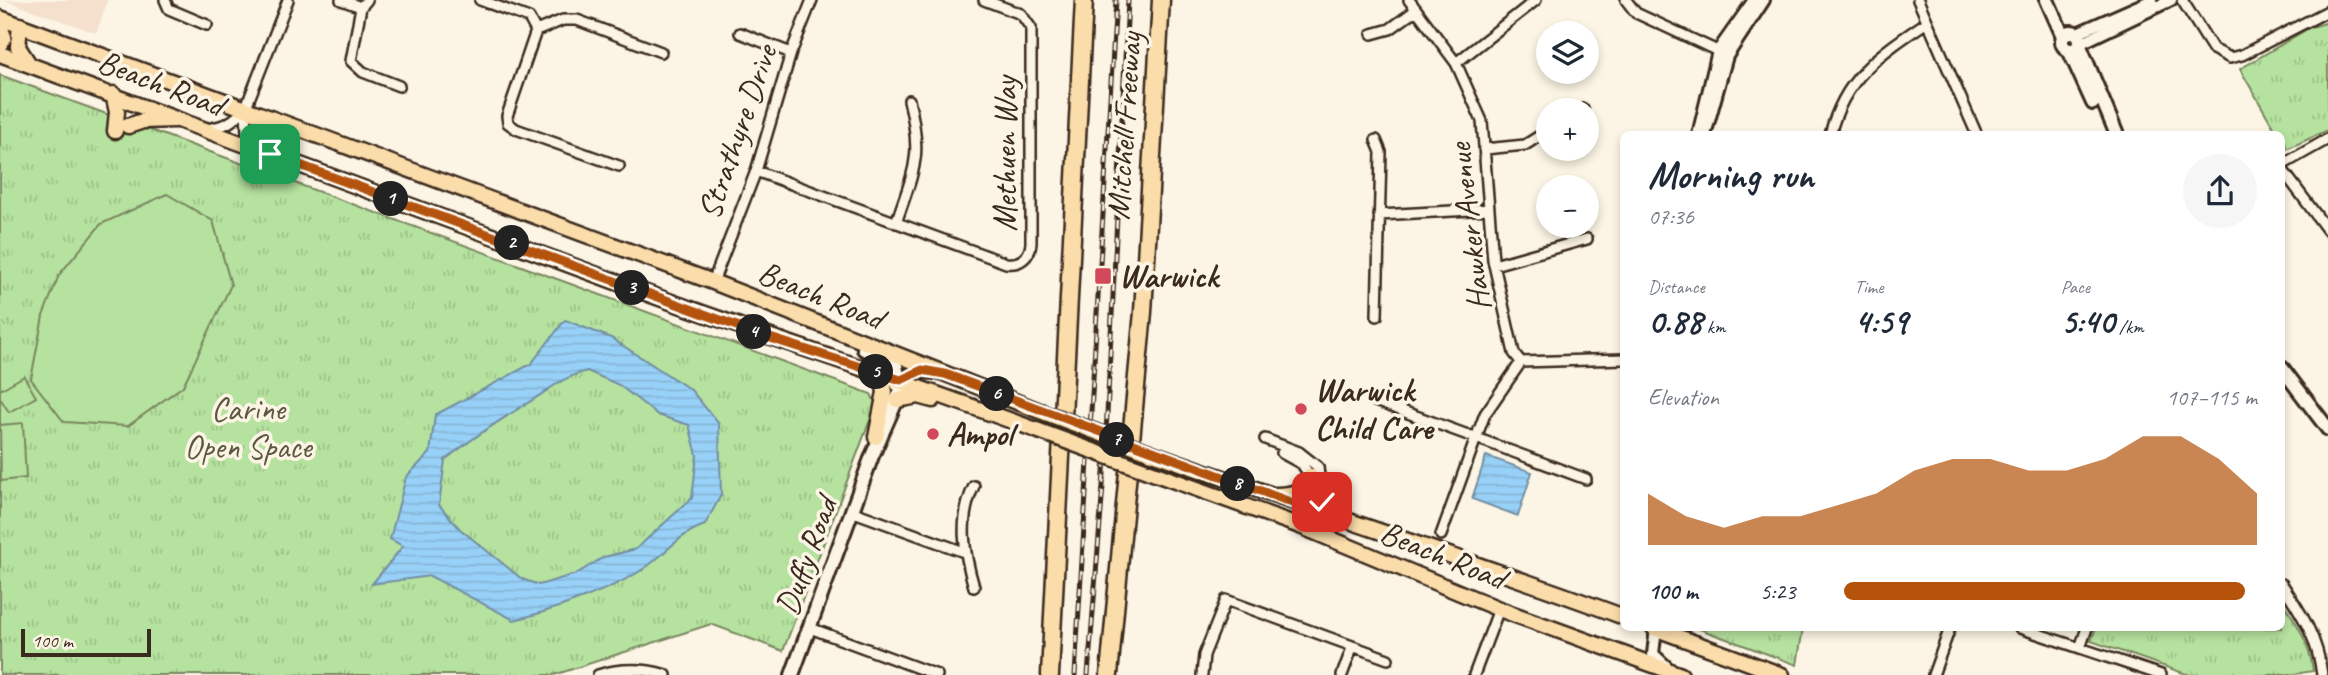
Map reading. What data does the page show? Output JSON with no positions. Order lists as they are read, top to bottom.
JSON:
{
  "streets": {
    "highway": ["Mitchell Freeway"],
    "main road": ["Beach Road", "Duffy Road"],
    "street": ["Strathyre Drive", "Methuen Way", "Hawker Avenue"]
  },
  "crossings": [
    ["Beach Road", "Strathyre Drive"],
    ["Beach Road", "Duffy Road"],
    ["Strathyre Drive", "Methuen Way"]
  ],
  "parks": ["Carine Open Space"],
  "places": {
    "transit": ["Warwick"],
    "other": ["Warwick Child Care", "Ampol"]
  },
  "scale_bar": "100 m",
  "page": {
    "map_buttons": ["+", "−"],
    "heading": ["Morning run", "07:36"],
    "pins": [
      "1",
      "2",
      "3",
      "4",
      "5",
      "6",
      "7",
      "8"
    ],
    "stats": [
      ["Distance", "0.88 km"],
      ["Time", "4:59"],
      ["Pace", "5:40 /km"]
    ],
    "chart": ["Elevation", "107–115 m"],
    "list": [
      {
        "name": "100 m",
        "note": "5:23"
      }
    ],
    "scale": "100 m"
  }
}
